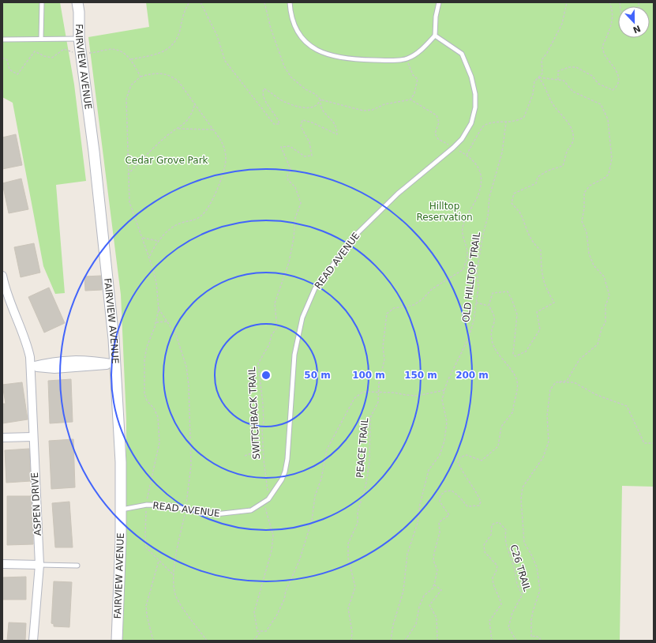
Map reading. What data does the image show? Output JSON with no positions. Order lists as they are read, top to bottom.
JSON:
{
  "streets": {
    "main road": ["FAIRVIEW AVENUE"],
    "street": ["ASPEN DRIVE"],
    "lane": ["READ AVENUE"],
    "path": [
      "OLD HILLTOP TRAIL",
      "SWITCHBACK TRAIL",
      "PEACE TRAIL",
      "C26 TRAIL"
    ]
  },
  "crossings": [
    ["FAIRVIEW AVENUE", "READ AVENUE"],
    ["READ AVENUE", "SWITCHBACK TRAIL"],
    ["READ AVENUE", "PEACE TRAIL"]
  ],
  "parks": ["Cedar Grove Park", "Hilltop Reservation"],
  "north": "bottom",
  "rings": [
    "50 m",
    "100 m",
    "150 m",
    "200 m"
  ]
}
